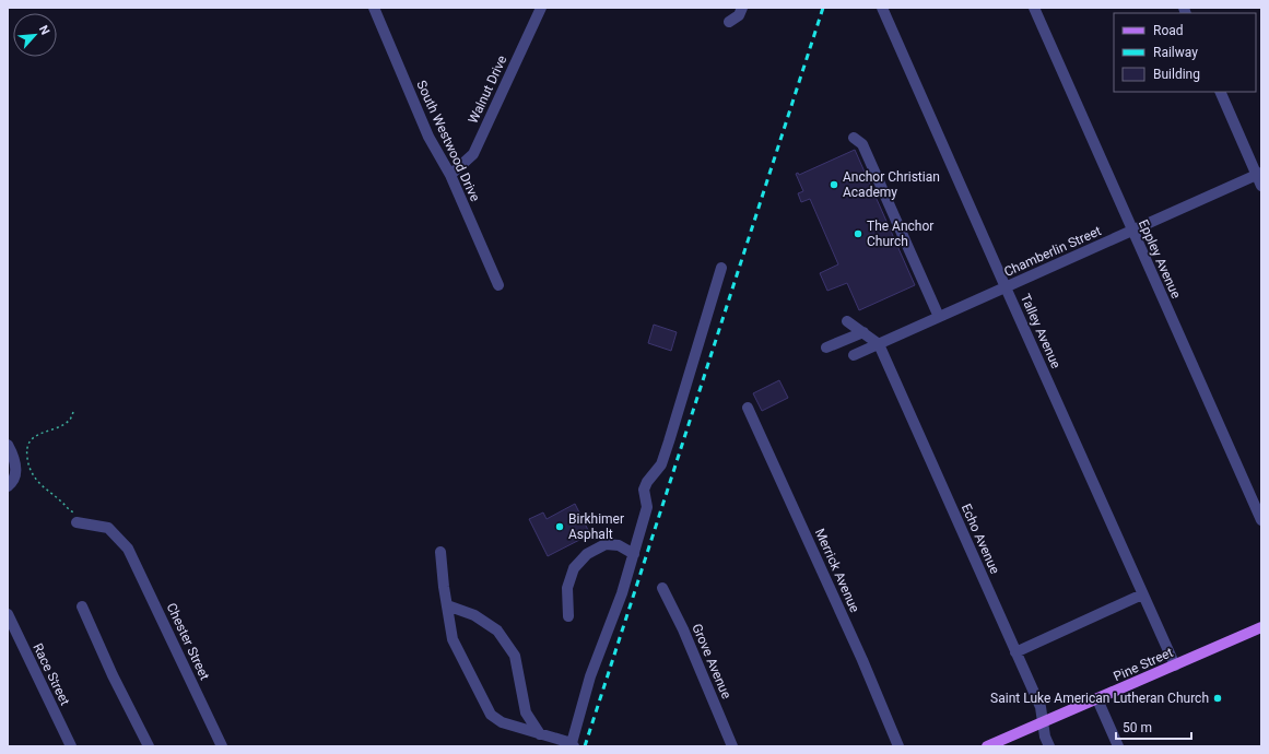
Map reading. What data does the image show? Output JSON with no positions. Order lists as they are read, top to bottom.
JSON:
{
  "streets": {
    "main road": ["Pine Street"],
    "street": [
      "Walnut Drive",
      "South Westwood Drive",
      "Chamberlin Street",
      "Eppley Avenue",
      "Talley Avenue",
      "Echo Avenue",
      "Merrick Avenue",
      "Chester Street",
      "Grove Avenue",
      "Race Street"
    ]
  },
  "crossings": [
    ["Walnut Drive", "South Westwood Drive"],
    ["Chamberlin Street", "Eppley Avenue"],
    ["Chamberlin Street", "Talley Avenue"],
    ["Chamberlin Street", "Echo Avenue"],
    ["Talley Avenue", "Pine Street"],
    ["Echo Avenue", "Pine Street"]
  ],
  "places": [
    "Anchor Christian Academy",
    "The Anchor Church",
    "Birkhimer Asphalt",
    "Saint Luke American Lutheran Church"
  ],
  "legend": ["Road", "Railway", "Building"],
  "scale_bar": "50 m",
  "north": "top right"
}
